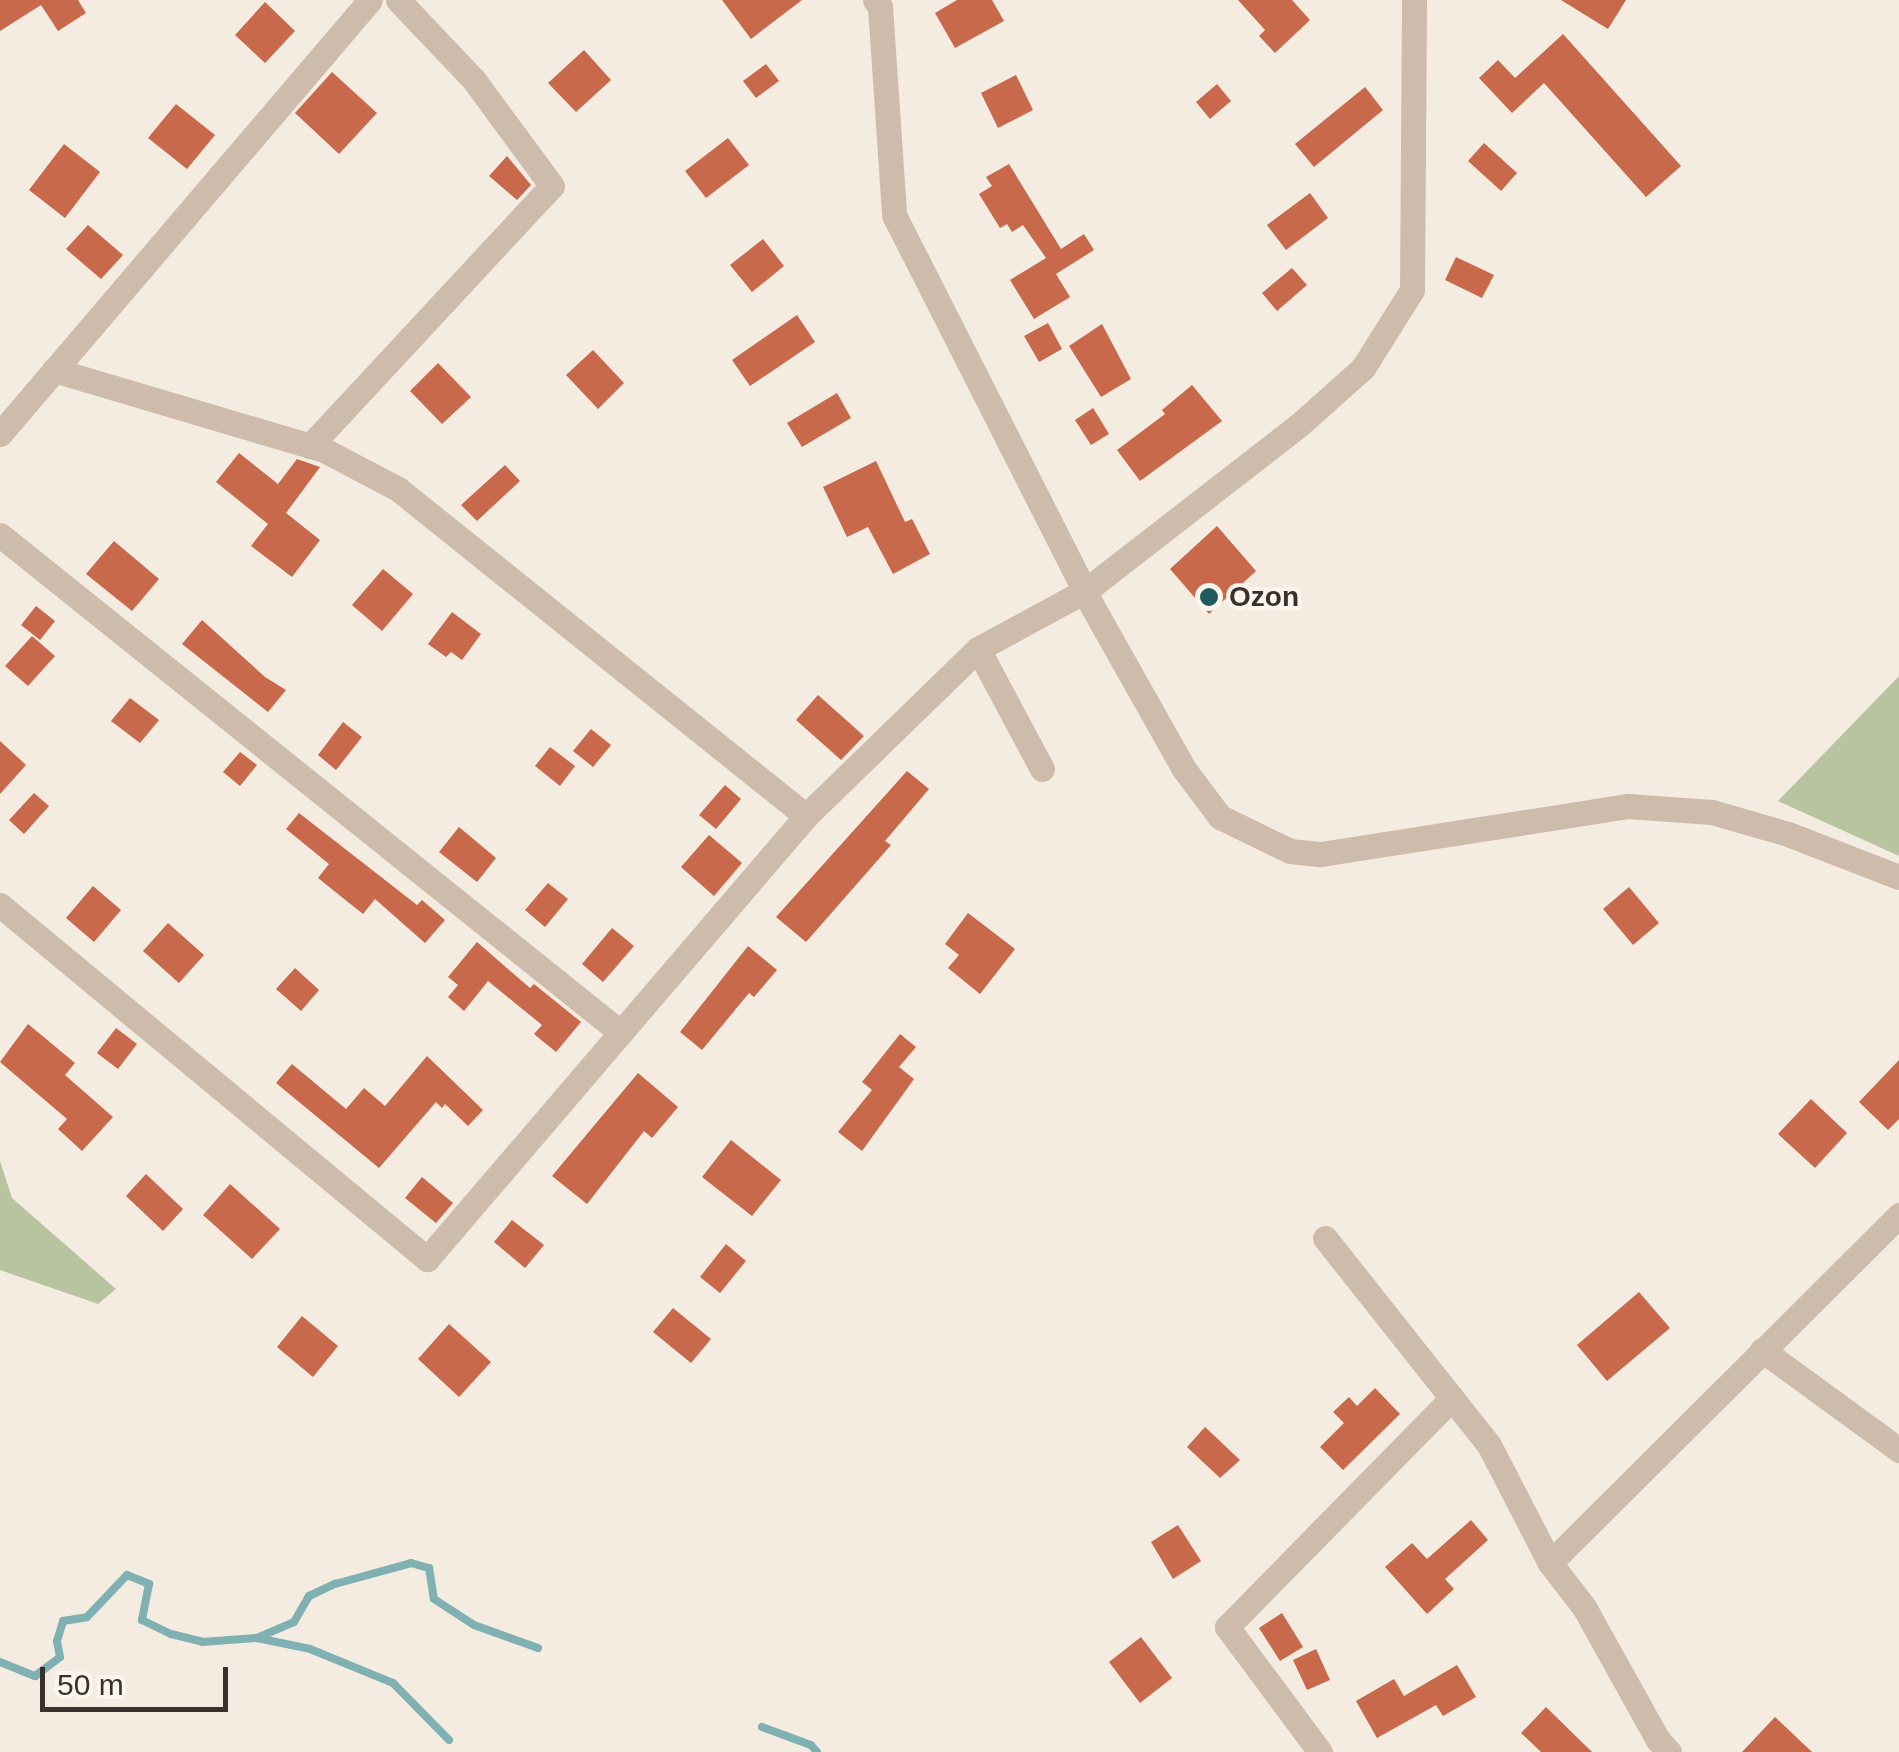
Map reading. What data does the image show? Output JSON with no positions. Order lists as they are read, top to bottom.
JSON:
{
  "places": ["Ozon"],
  "scale_bar": "50 m"
}
